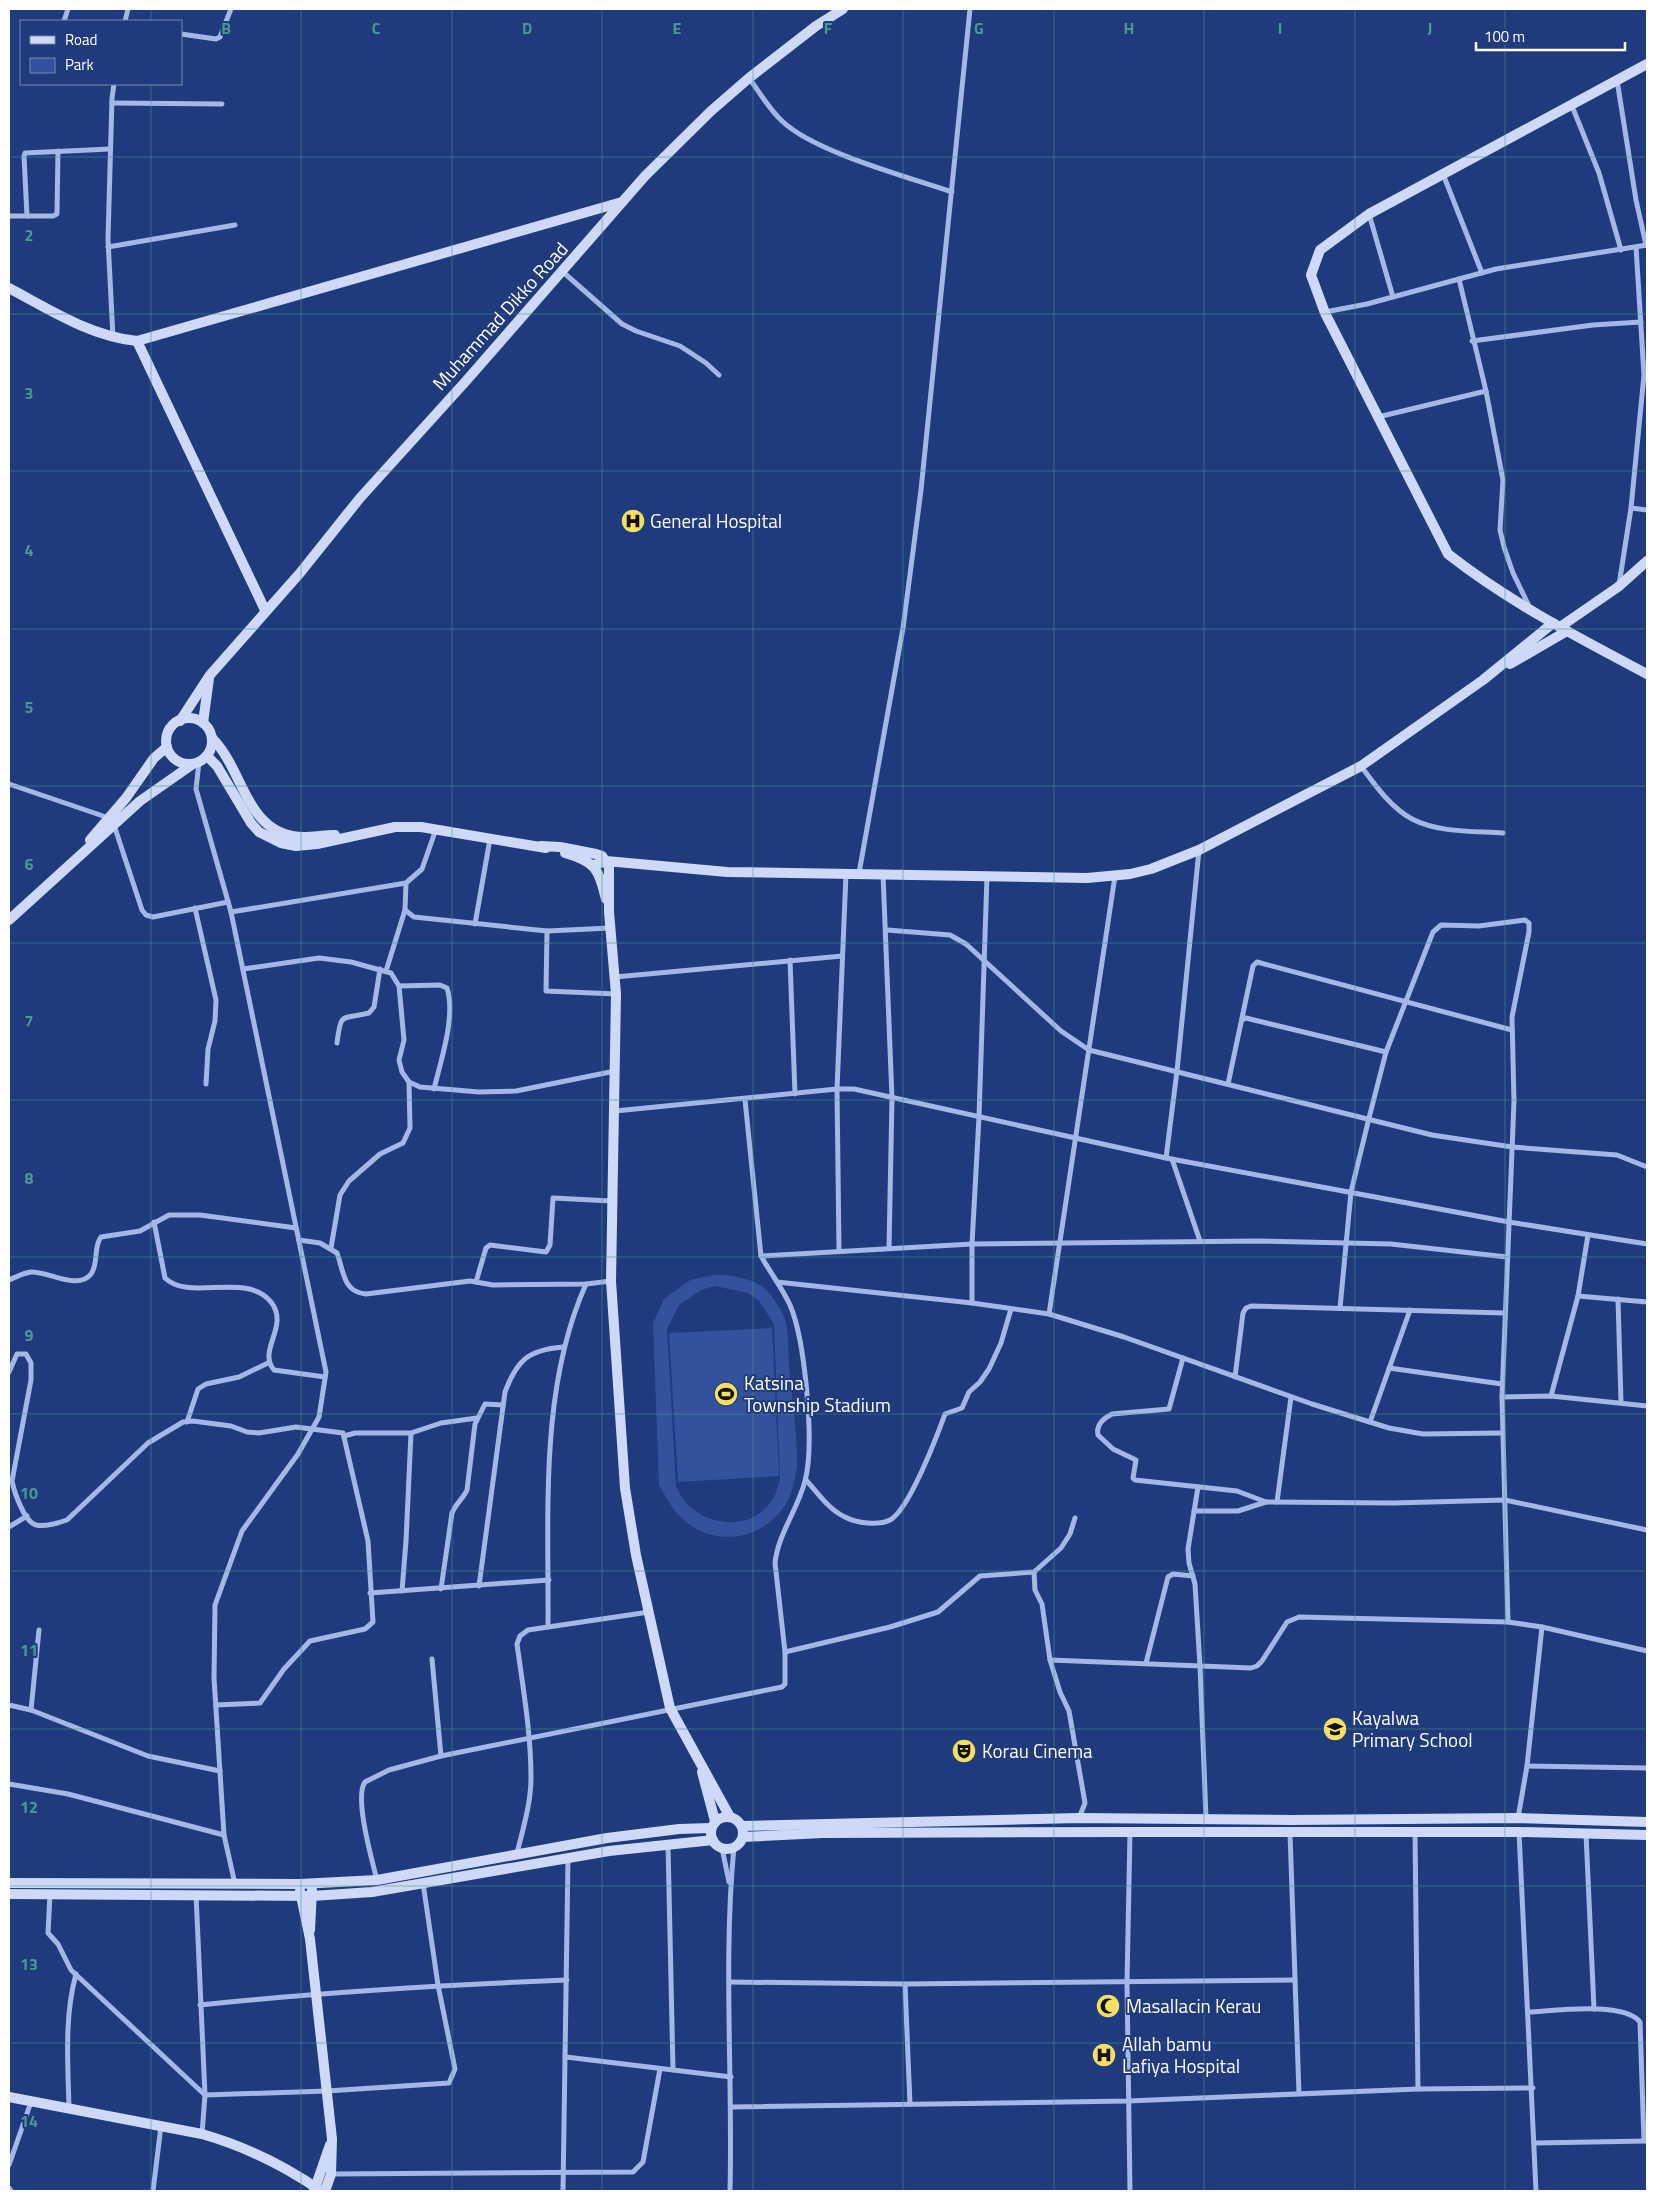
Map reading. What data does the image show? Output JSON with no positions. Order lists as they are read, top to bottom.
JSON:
{
  "streets": {
    "street": ["Muhammad Dikko Road"]
  },
  "places": {
    "hospital": ["General Hospital", "Allah bamu Lafiya Hospital"],
    "sports": ["Katsina Township Stadium"],
    "school or university": ["Kayalwa Primary School"],
    "theatre": ["Korau Cinema"],
    "mosque": ["Masallacin Kerau"]
  },
  "legend": ["Road", "Park"],
  "scale_bar": "100 m",
  "grid": {
    "columns": [
      "B",
      "C",
      "D",
      "E",
      "F",
      "G",
      "H",
      "I",
      "J"
    ],
    "rows": [
      "2",
      "3",
      "4",
      "5",
      "6",
      "7",
      "8",
      "9",
      "10",
      "11",
      "12",
      "13",
      "14"
    ]
  }
}
